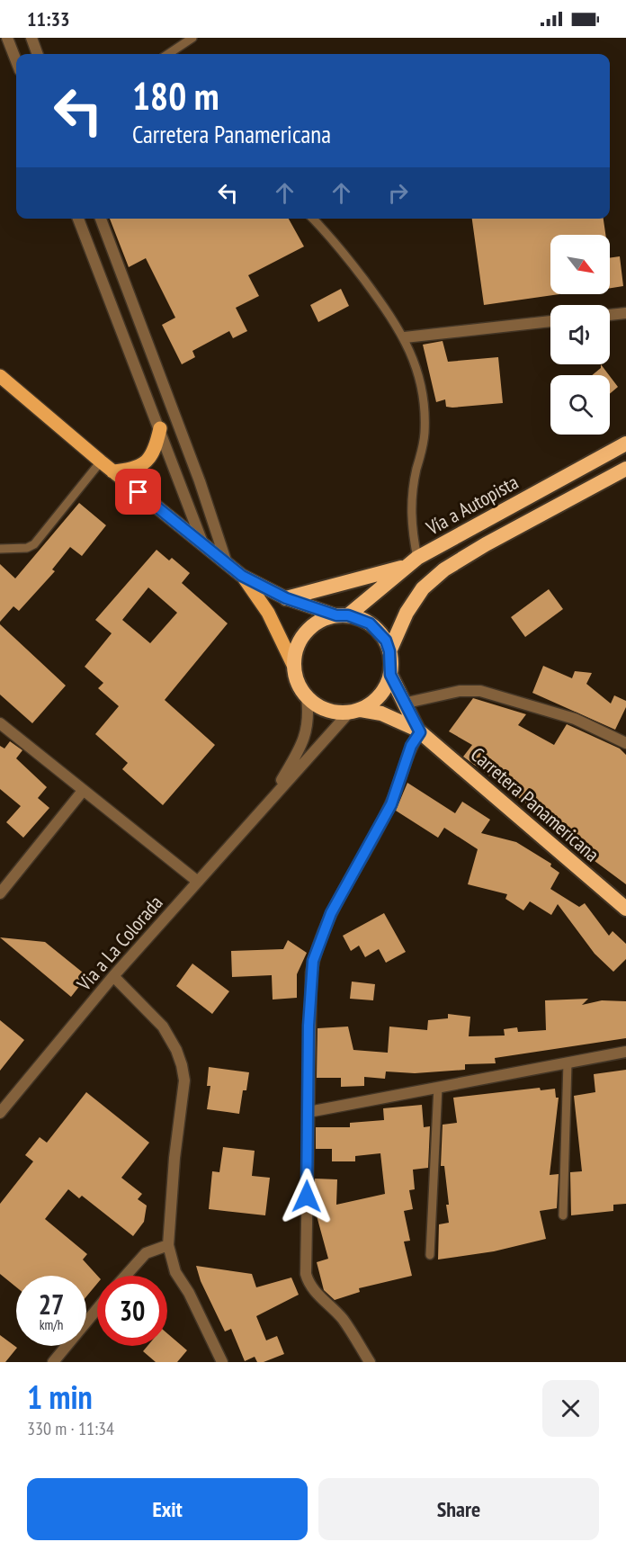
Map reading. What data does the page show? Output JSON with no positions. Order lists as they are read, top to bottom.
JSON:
{
  "streets": {
    "highway": ["Vía a Autopista", "Carretera Panamericana"],
    "street": ["Via a La Colorada"]
  },
  "crossings": [
    ["Vía a Autopista", "Carretera Panamericana"],
    ["Vía a Autopista", "Via a La Colorada"],
    ["Carretera Panamericana", "Via a La Colorada"]
  ],
  "north": "bottom right",
  "page": {
    "status": "11:33",
    "turn": ["180 m", "Carretera Panamericana"],
    "speed": "27 km/h",
    "limit": "30",
    "heading": ["1 min", "330 m · 11:34"],
    "buttons": ["Exit", "Share"]
  }
}
